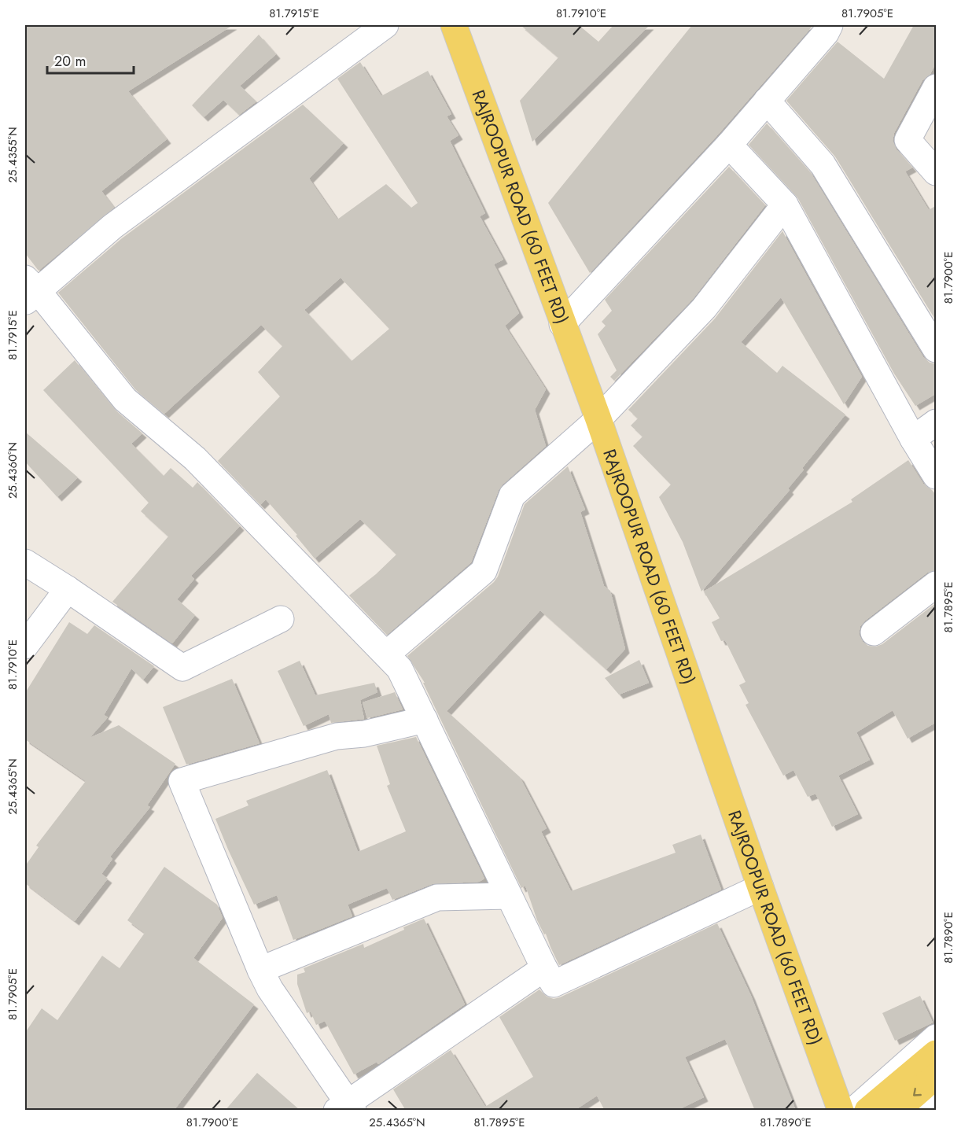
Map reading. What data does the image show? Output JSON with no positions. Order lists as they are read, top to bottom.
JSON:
{
  "streets": {
    "main road": ["RAJROOPUR ROAD (60 FEET RD)"]
  },
  "scale_bar": "20 m",
  "coordinates": [
    "81.7915°E",
    "81.7910°E",
    "81.7905°E",
    "25.4355°N",
    "81.7900°E",
    "25.4360°N",
    "81.7895°E",
    "25.4365°N",
    "81.7890°E"
  ]
}
